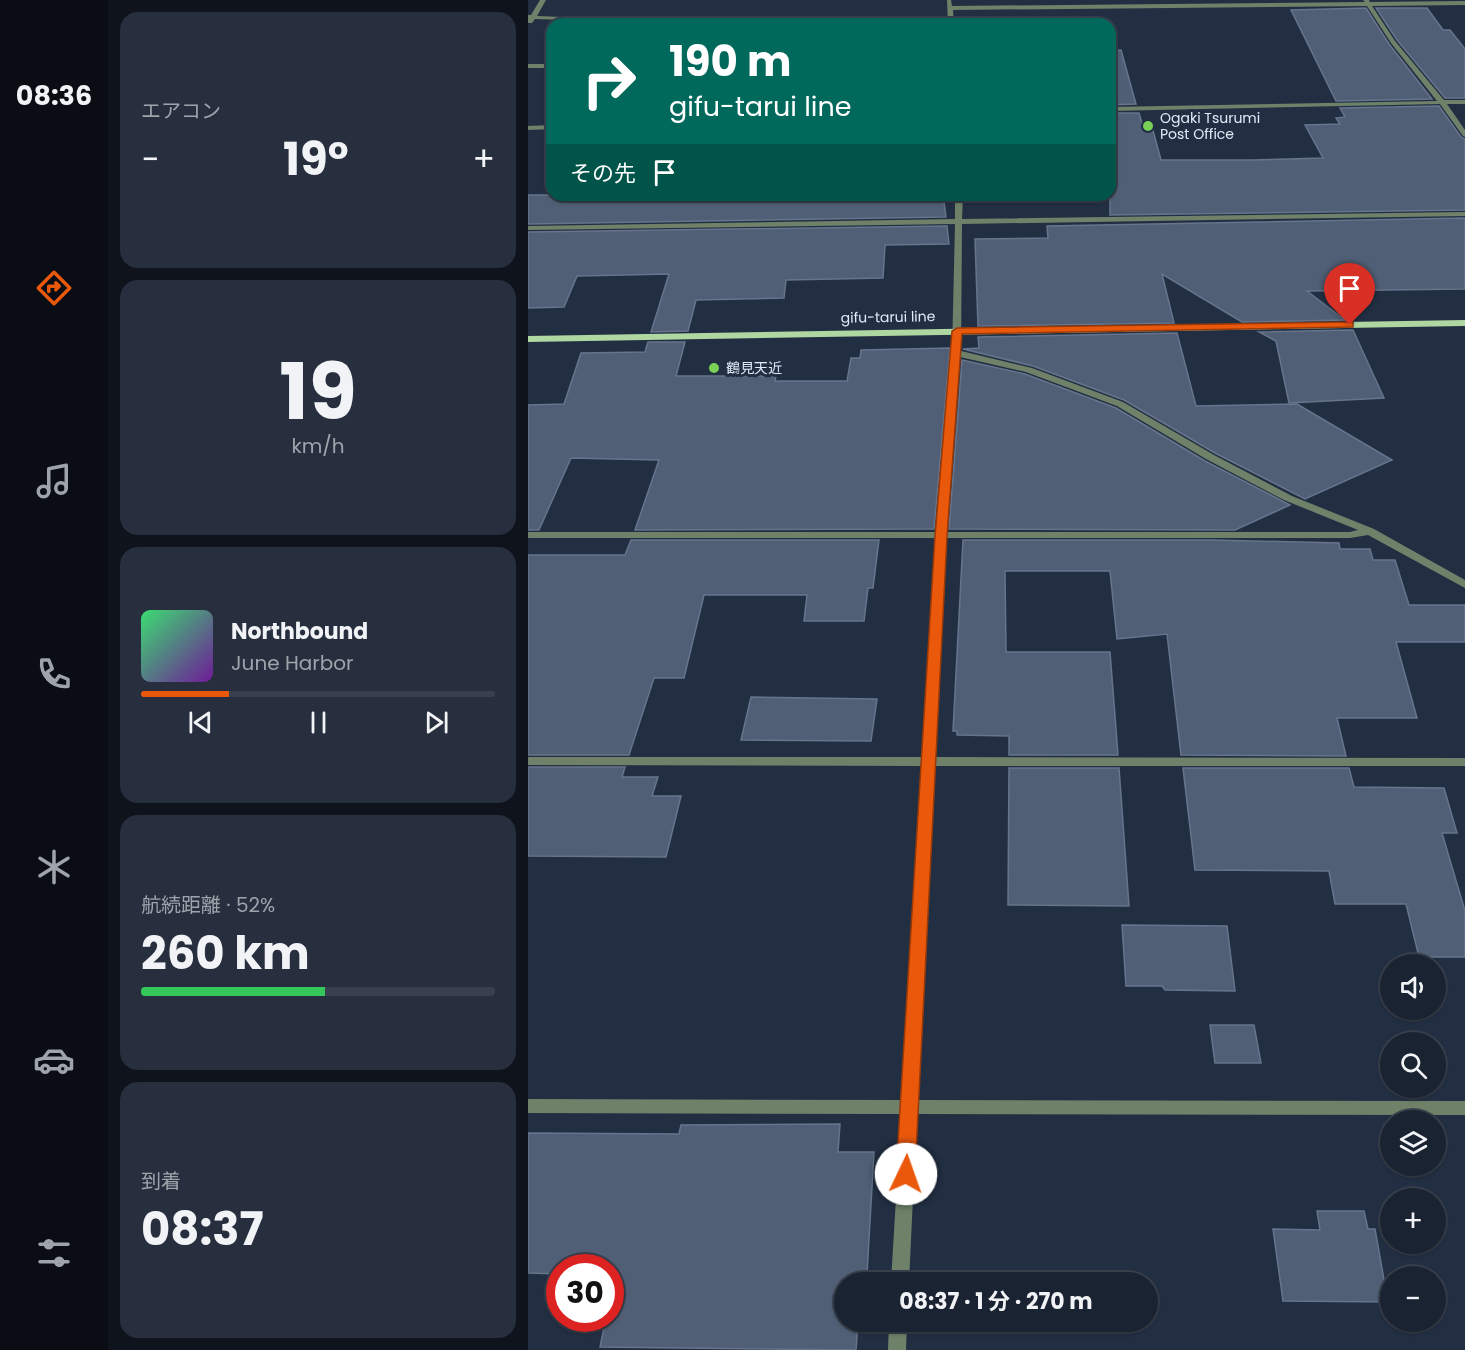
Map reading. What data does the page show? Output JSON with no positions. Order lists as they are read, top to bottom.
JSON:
{
  "streets": {
    "main road": ["gifu-tarui line"]
  },
  "places": ["Ogaki Tsurumi Post Office", "鶴見天近"],
  "page": {
    "tabs": "08:36",
    "tile": [
      "エアコン",
      ["19", "km/h"],
      ["航続距離 · 52%", "260 km"],
      ["到着", "08:37"]
    ],
    "turn": ["190 m", "gifu-tarui line"],
    "heat": ["−", "19°", "+"],
    "then": "その先",
    "song": ["Northbound", "June Harbor"],
    "map_buttons": ["+", "−"],
    "limit": "30",
    "trip": "08:37 · 1 分 · 270 m"
  }
}
